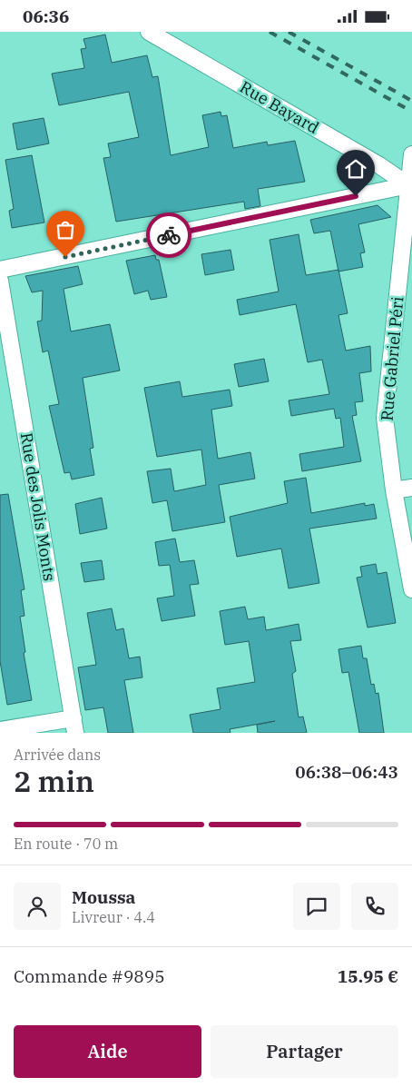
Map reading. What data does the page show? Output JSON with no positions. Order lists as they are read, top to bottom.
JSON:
{
  "streets": {
    "street": ["Rue Bayard", "Rue Gabriel Péri", "Rue des Jolis Monts"]
  },
  "crossings": [
    ["Rue Bayard", "Rue Gabriel Péri"]
  ],
  "page": {
    "status": "06:36",
    "heading": ["2 min", "Arrivée dans", "06:38–06:43"],
    "panel": [
      "Moussa",
      "Livreur · 4.4",
      "Commande #9895",
      "15.95 €"
    ],
    "bar": "En route · 70 m",
    "buttons": ["Aide", "Partager"]
  }
}
